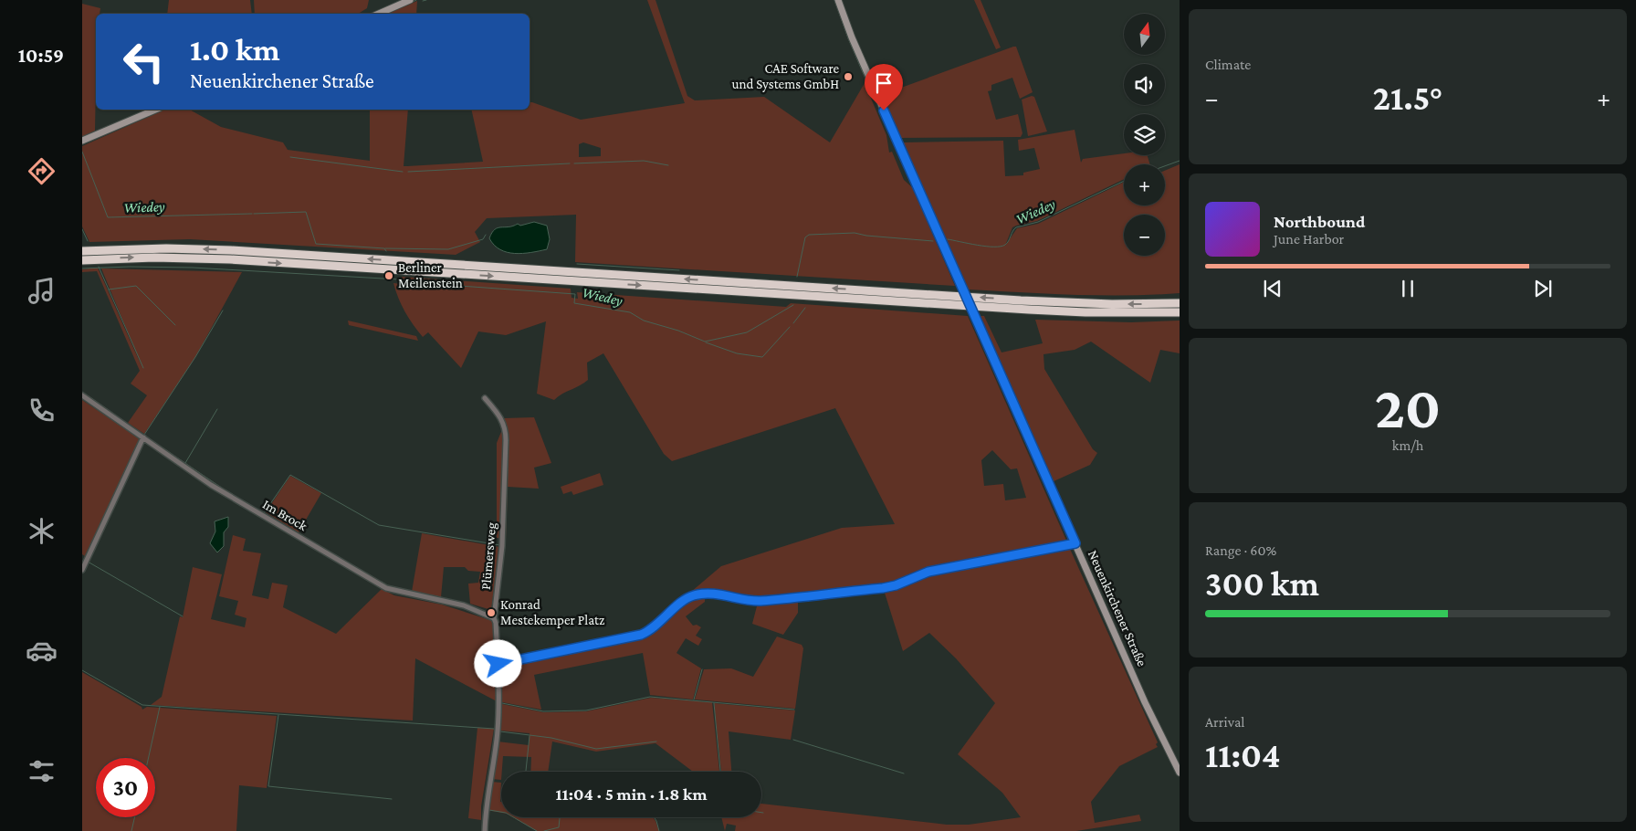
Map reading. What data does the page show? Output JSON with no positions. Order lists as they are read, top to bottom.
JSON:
{
  "streets": {
    "main road": ["Neuenkirchener Straße"],
    "street": ["Im Brock", "Plümersweg"]
  },
  "crossings": [
    ["Im Brock", "Plümersweg"]
  ],
  "water": ["Wiedey"],
  "places": ["CAE Software und Systems GmbH", "Berliner Meilenstein", "Konrad Mestekemper Platz"],
  "north": "top",
  "page": {
    "tabs": "10:59",
    "tile": [
      "Climate",
      ["20", "km/h"],
      ["Range · 60%", "300 km"],
      ["Arrival", "11:04"]
    ],
    "map_buttons": ["+", "−"],
    "turn": ["1.0 km", "Neuenkirchener Straße"],
    "heat": ["−", "21.5°", "+"],
    "song": ["Northbound", "June Harbor"],
    "limit": "30",
    "trip": "11:04 · 5 min · 1.8 km"
  }
}
